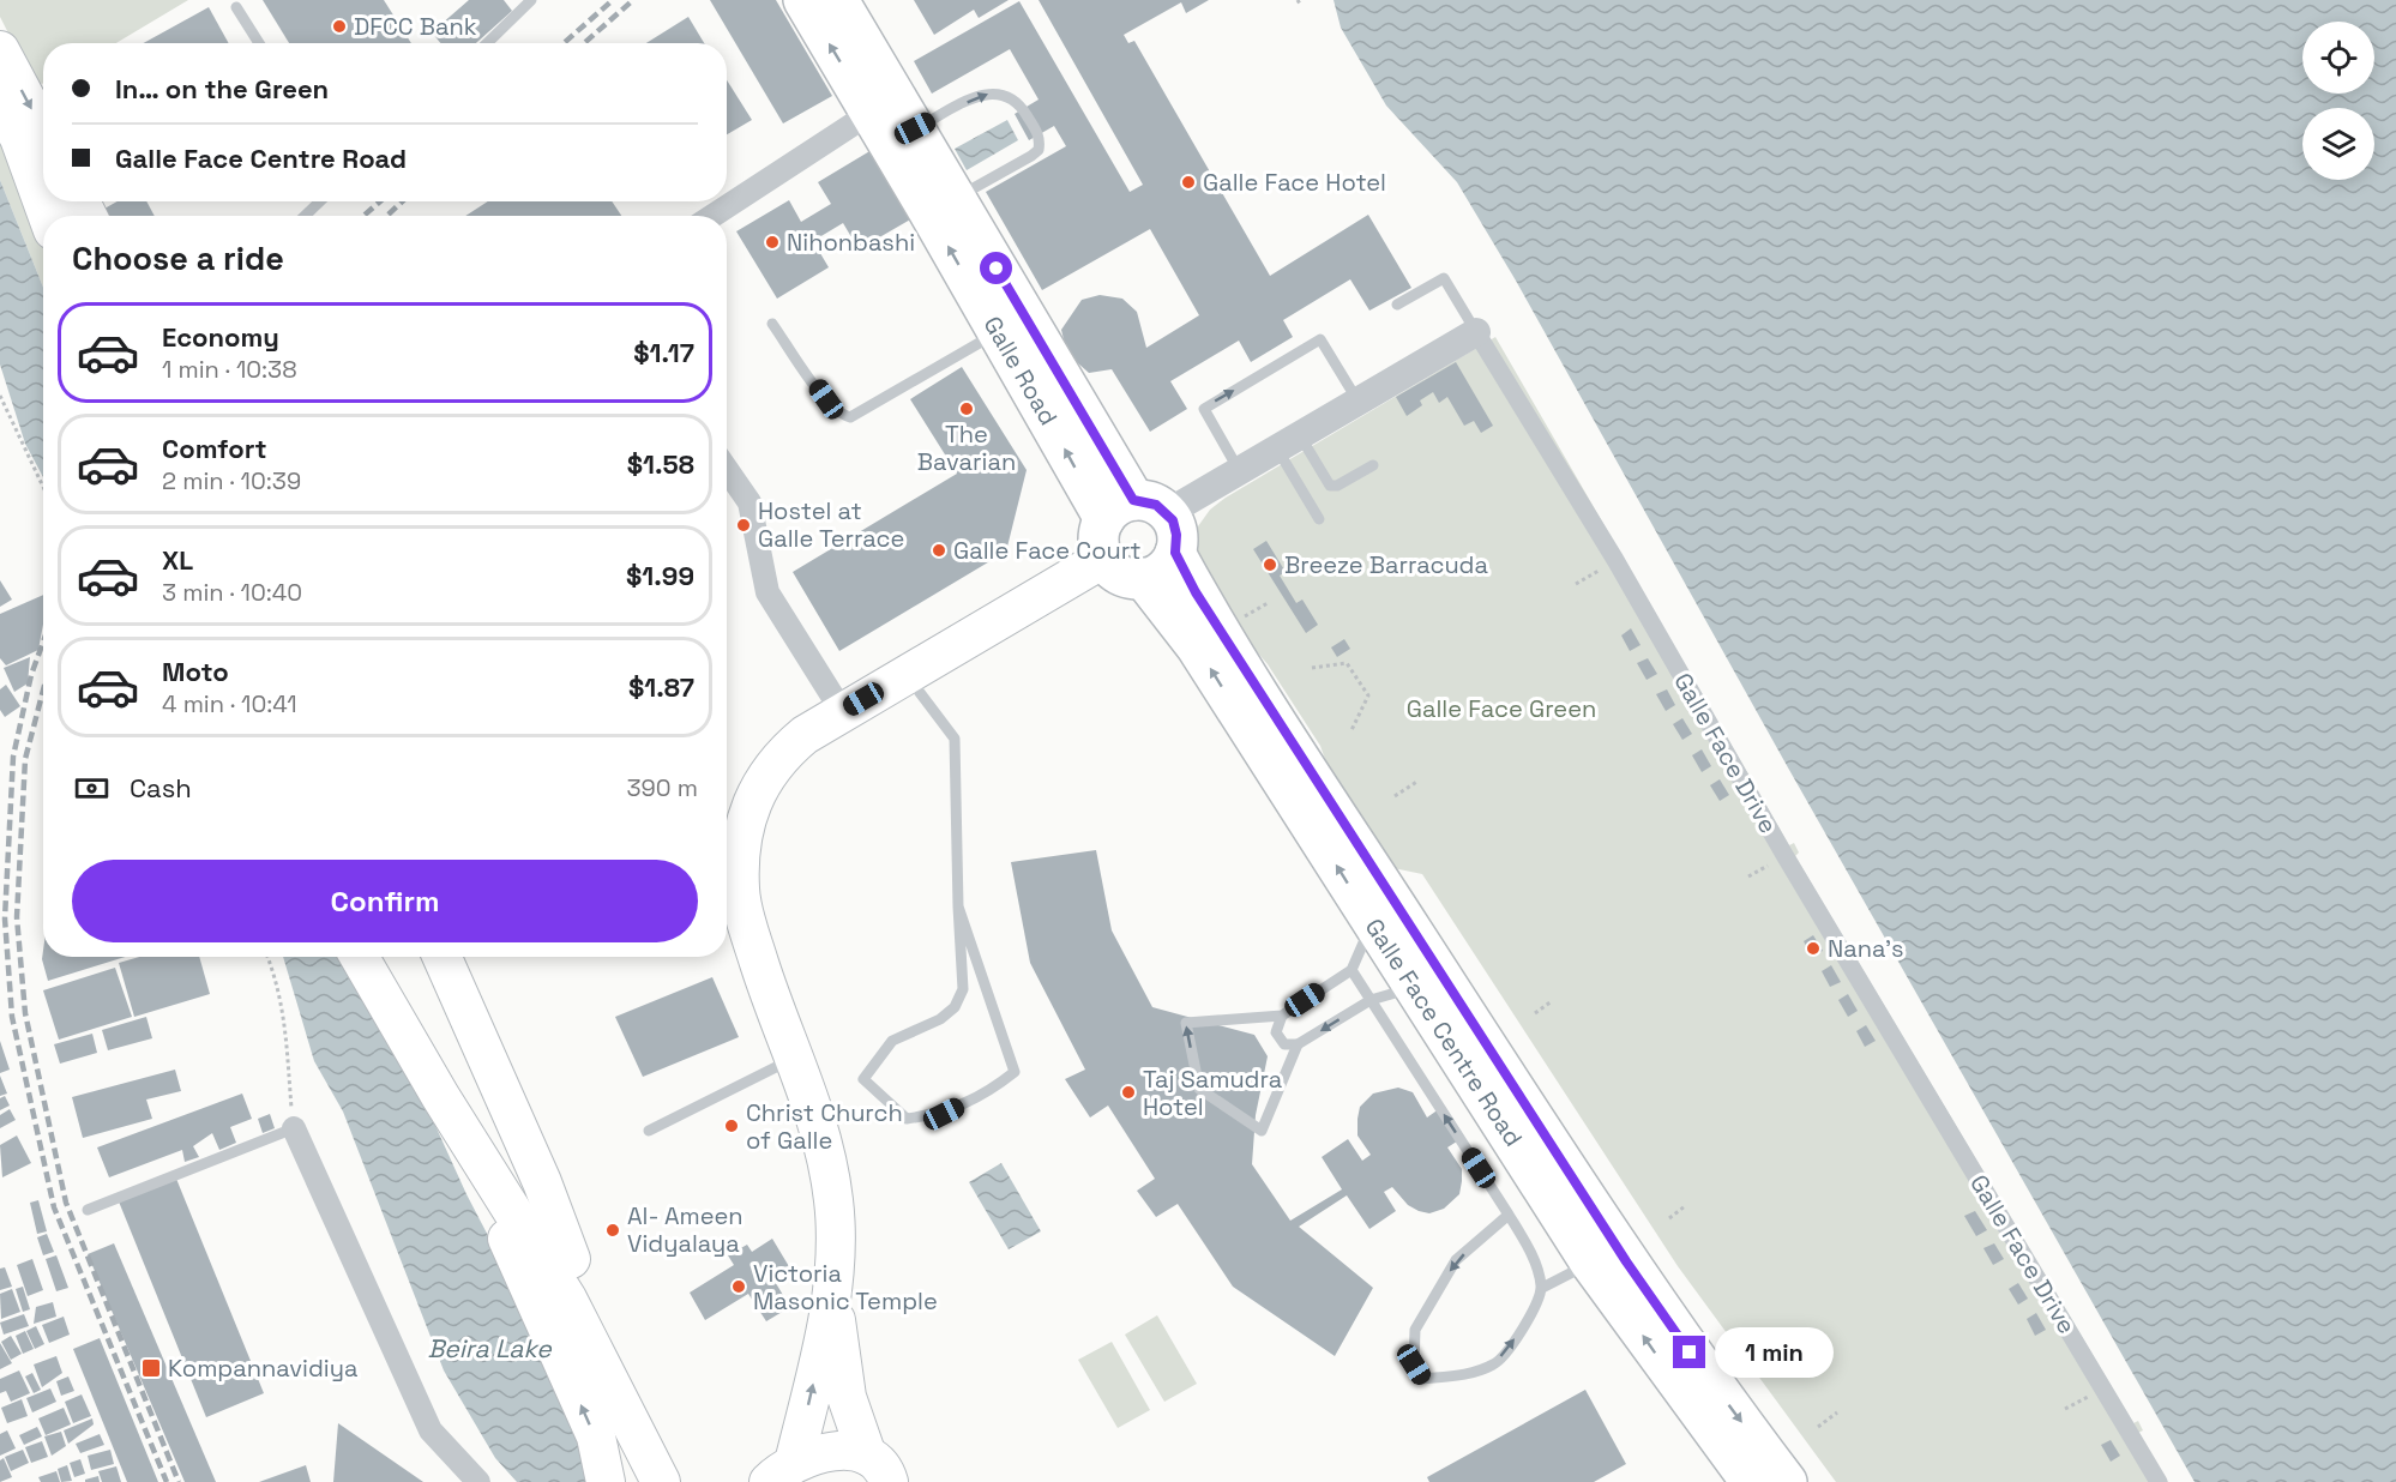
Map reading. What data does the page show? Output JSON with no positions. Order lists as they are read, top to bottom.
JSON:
{
  "streets": {
    "highway": ["Galle Road", "Galle Face Centre Road"],
    "street": ["Galle Face Drive"]
  },
  "crossings": [
    ["Galle Road", "Galle Face Centre Road"]
  ],
  "water": ["Beira Lake"],
  "parks": ["Galle Face Green"],
  "places": {
    "other": [
      "DFCC Bank",
      "Galle Face Hotel",
      "Nihonbashi",
      "The Bavarian",
      "Hostel at Galle Terrace",
      "Galle Face Court",
      "Breeze Barracuda",
      "Nana's",
      "Taj Samudra Hotel",
      "Christ Church of Galle",
      "Al- Ameen Vidyalaya",
      "Victoria Masonic Temple"
    ],
    "transit": ["Kompannavidiya"]
  },
  "page": {
    "banner": ["In… on the Green", "Galle Face Centre Road"],
    "heading": "Choose a ride",
    "list": [
      {
        "name": "Economy",
        "note": "1 min · 10:38",
        "value": "$1.17"
      },
      {
        "name": "Comfort",
        "note": "2 min · 10:39",
        "value": "$1.58"
      },
      {
        "name": "XL",
        "note": "3 min · 10:40",
        "value": "$1.99"
      },
      {
        "name": "Moto",
        "note": "4 min · 10:41",
        "value": "$1.87"
      }
    ],
    "pay": ["Cash", "390 m"],
    "buttons": "Confirm",
    "bubble": "1 min"
  }
}
